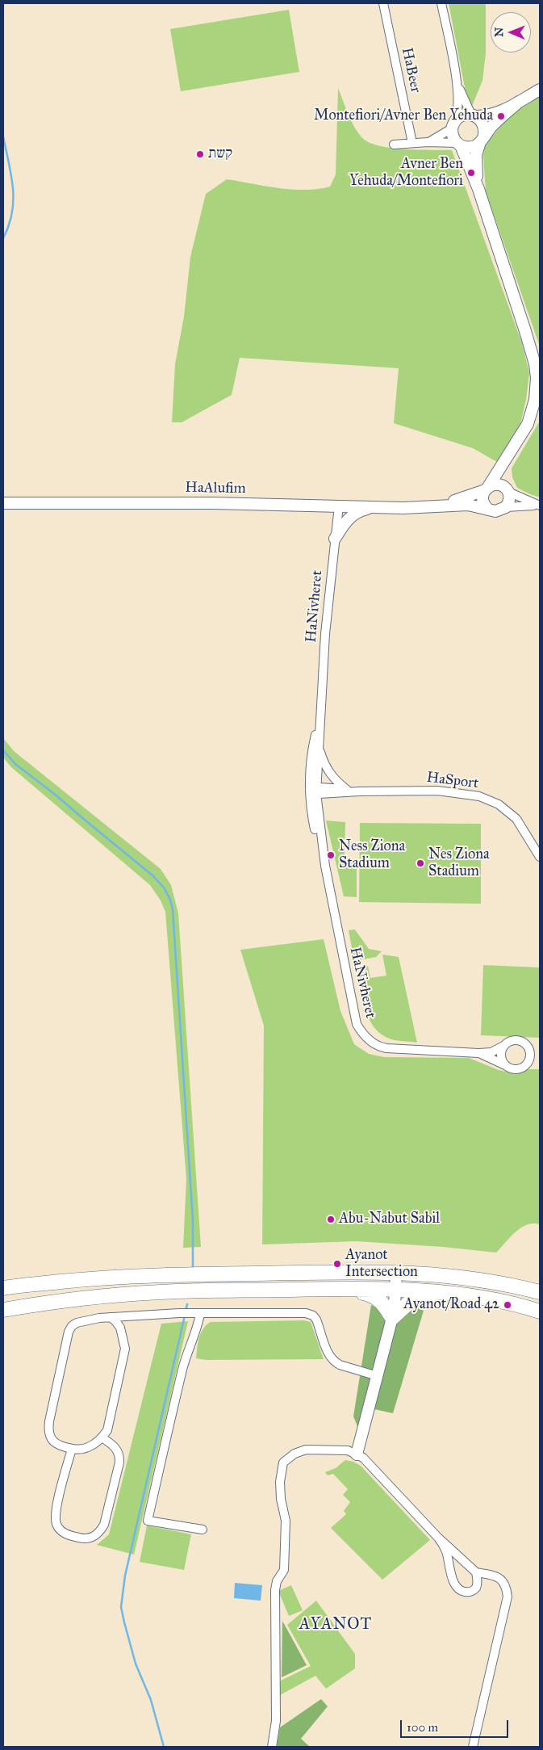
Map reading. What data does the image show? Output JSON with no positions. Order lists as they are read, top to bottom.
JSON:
{
  "streets": {
    "street": [
      "HaBeer",
      "HaAlufim",
      "HaNivheret",
      "HaSport"
    ]
  },
  "crossings": [
    ["HaAlufim", "HaNivheret"],
    ["HaNivheret", "HaSport"]
  ],
  "districts": ["AYANOT"],
  "places": [
    "Montefiori/Avner Ben Yehuda",
    "קשת",
    "Avner Ben Yehuda/Montefiori",
    "Ness Ziona Stadium",
    "Nes Ziona Stadium",
    "Abu-Nabut Sabil",
    "Ayanot Intersection",
    "Ayanot/Road 42"
  ],
  "scale_bar": "100 m",
  "north": "left"
}
